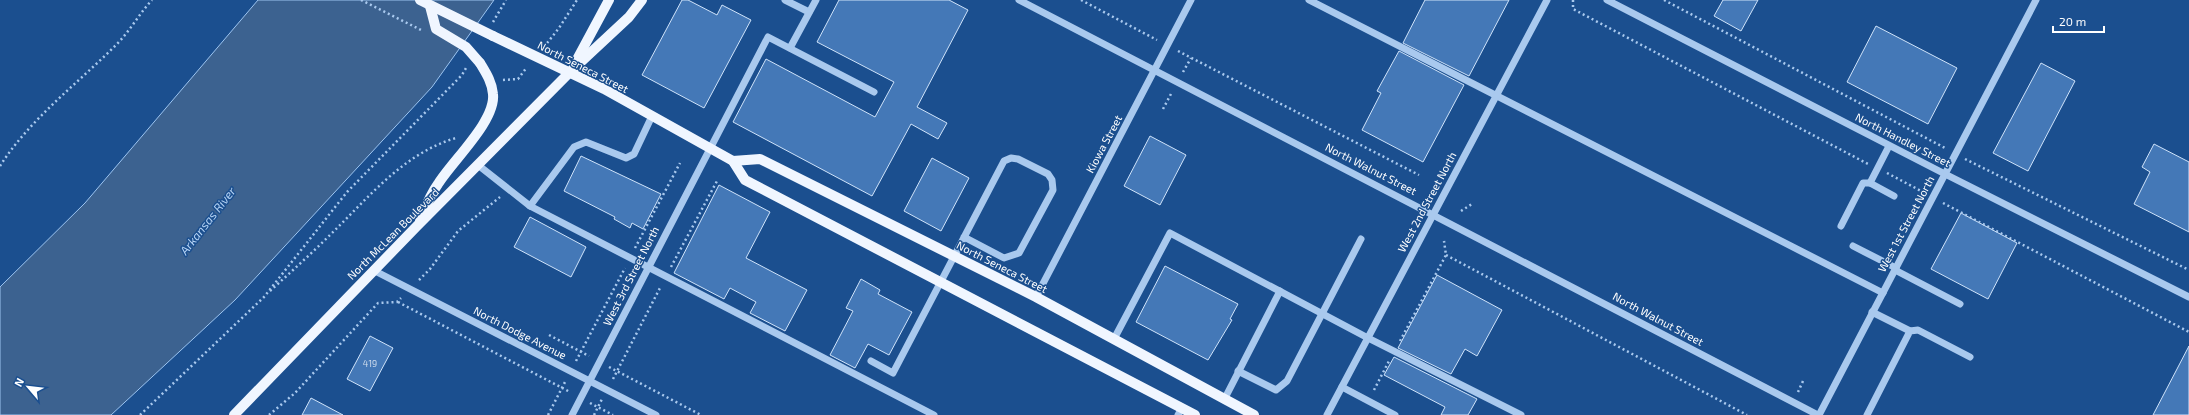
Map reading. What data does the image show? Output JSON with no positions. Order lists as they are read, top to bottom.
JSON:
{
  "streets": {
    "main road": ["North Seneca Street", "North McLean Boulevard"],
    "street": [
      "North Handley Street",
      "Kiowa Street",
      "North Walnut Street",
      "West 2nd Street North",
      "West 1st Street North",
      "West 3rd Street North",
      "North Dodge Avenue"
    ]
  },
  "crossings": [
    ["North Seneca Street", "Kiowa Street"],
    ["North Seneca Street", "North McLean Boulevard"],
    ["North Seneca Street", "West 3rd Street North"],
    ["North Handley Street", "West 1st Street North"],
    ["Kiowa Street", "North Walnut Street"],
    ["North Walnut Street", "West 2nd Street North"],
    ["North Walnut Street", "West 1st Street North"],
    ["North McLean Boulevard", "North Dodge Avenue"],
    ["West 3rd Street North", "North Dodge Avenue"]
  ],
  "water": ["Arkansas River"],
  "house_numbers": ["419"],
  "scale_bar": "20 m",
  "north": "top left"
}
